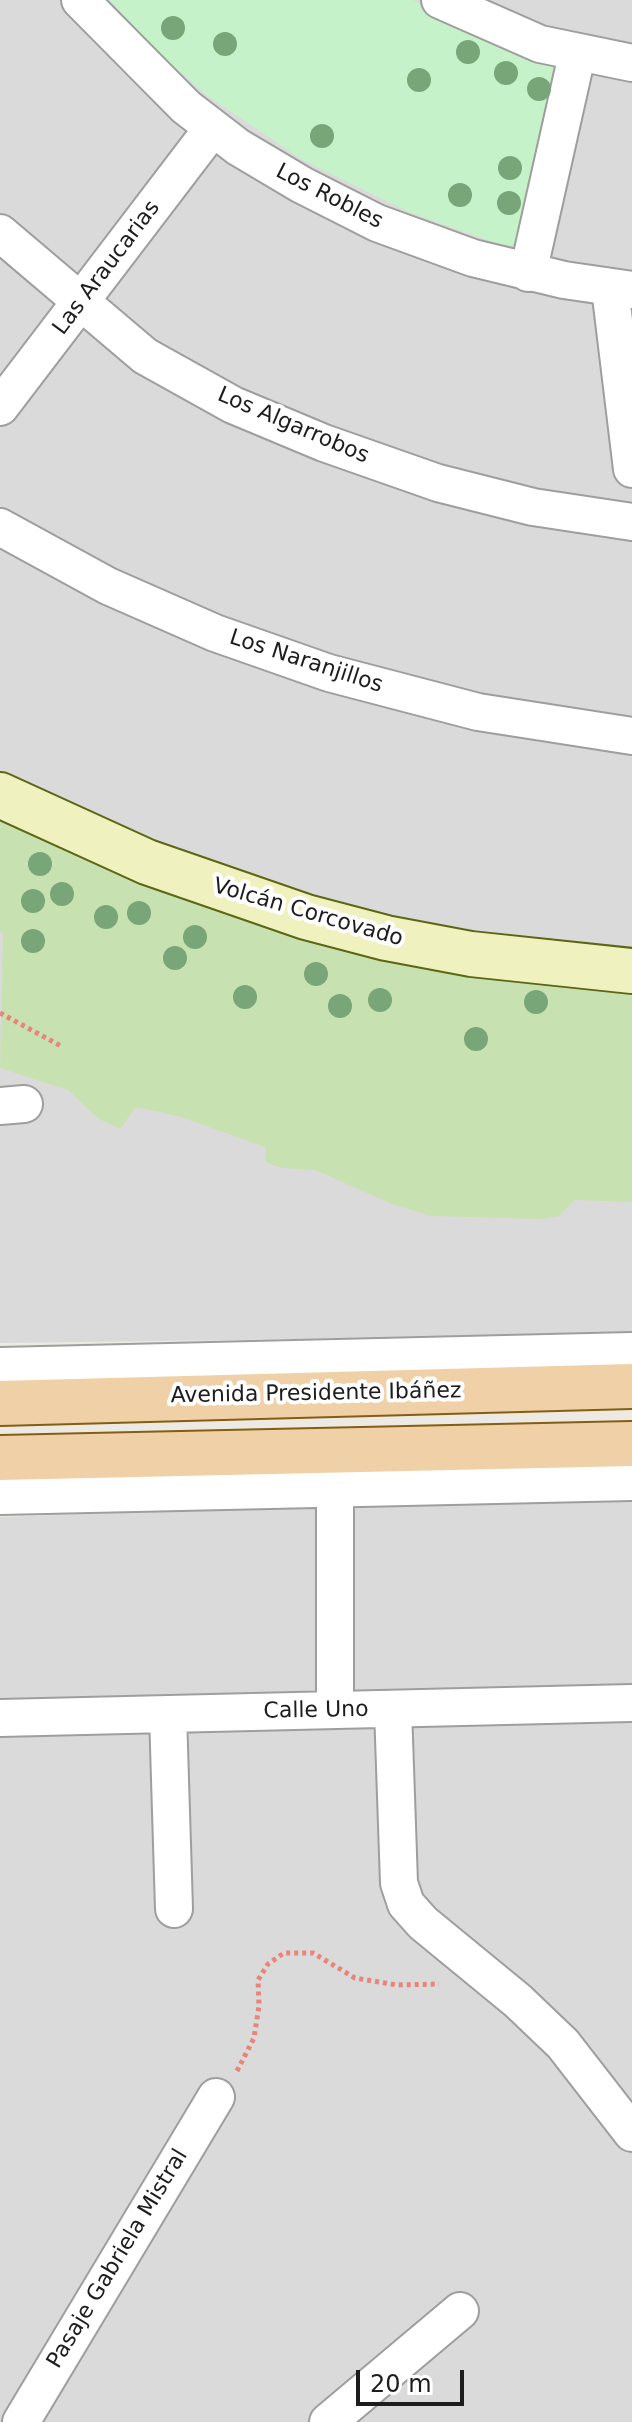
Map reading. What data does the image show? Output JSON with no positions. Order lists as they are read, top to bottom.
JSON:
{
  "streets": {
    "main road": ["Avenida Presidente Ibáñez"],
    "street": [
      "Los Robles",
      "Las Araucarias",
      "Los Algarrobos",
      "Los Naranjillos",
      "Volcán Corcovado",
      "Calle Uno",
      "Pasaje Gabriela Mistral"
    ]
  },
  "crossings": [
    ["Los Robles", "Las Araucarias"],
    ["Las Araucarias", "Los Algarrobos"]
  ],
  "scale_bar": "20 m"
}
